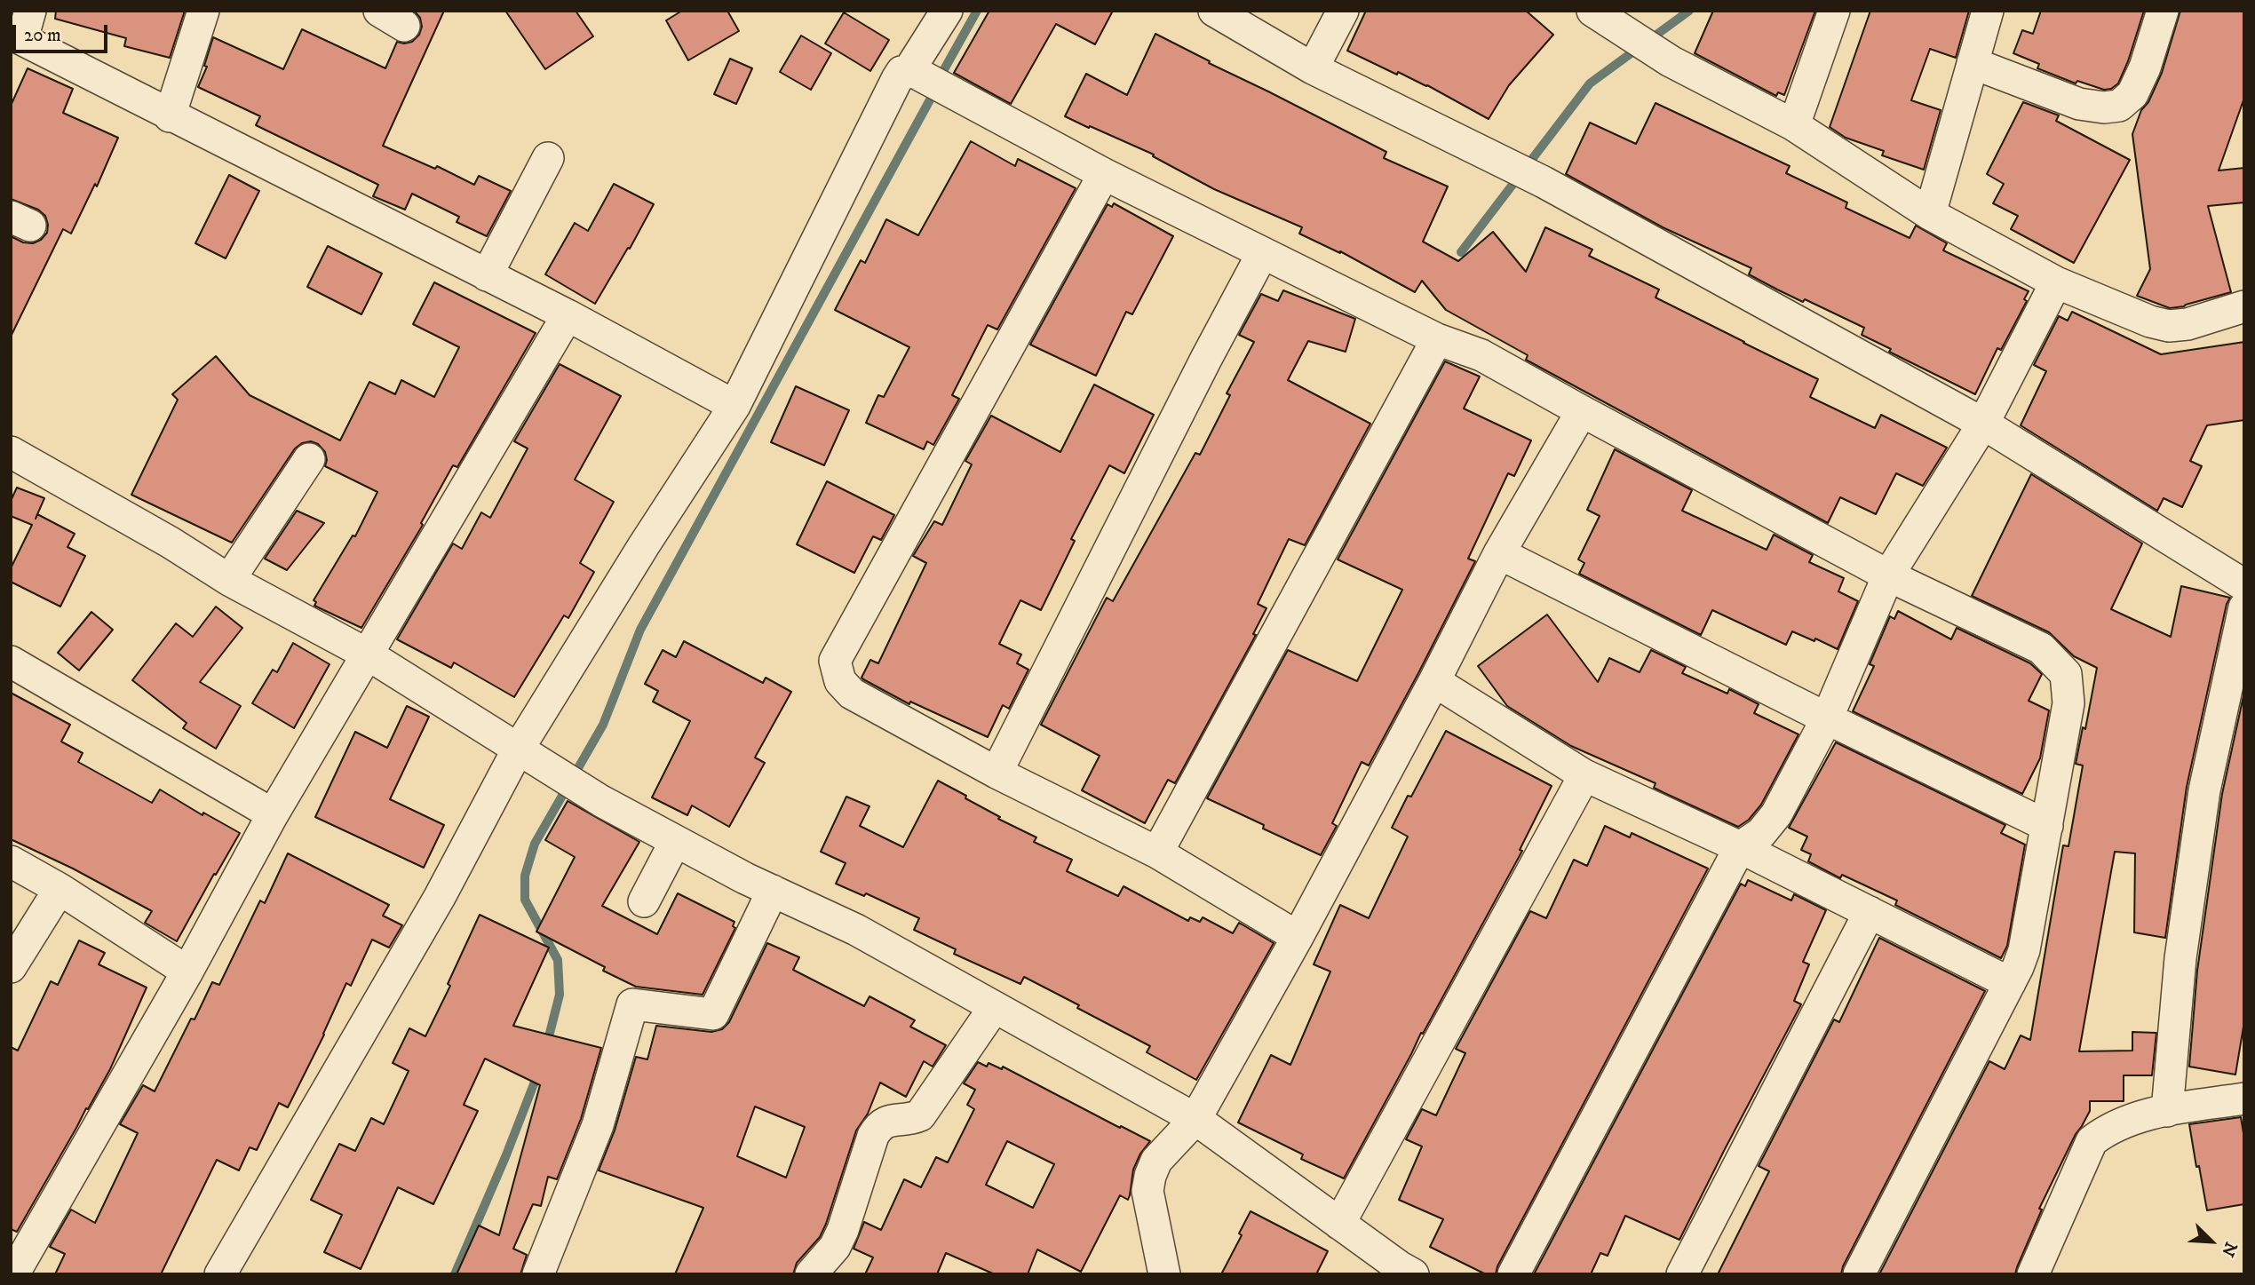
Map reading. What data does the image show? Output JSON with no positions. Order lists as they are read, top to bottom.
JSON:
{
  "scale_bar": "20 m",
  "north": "bottom right"
}
